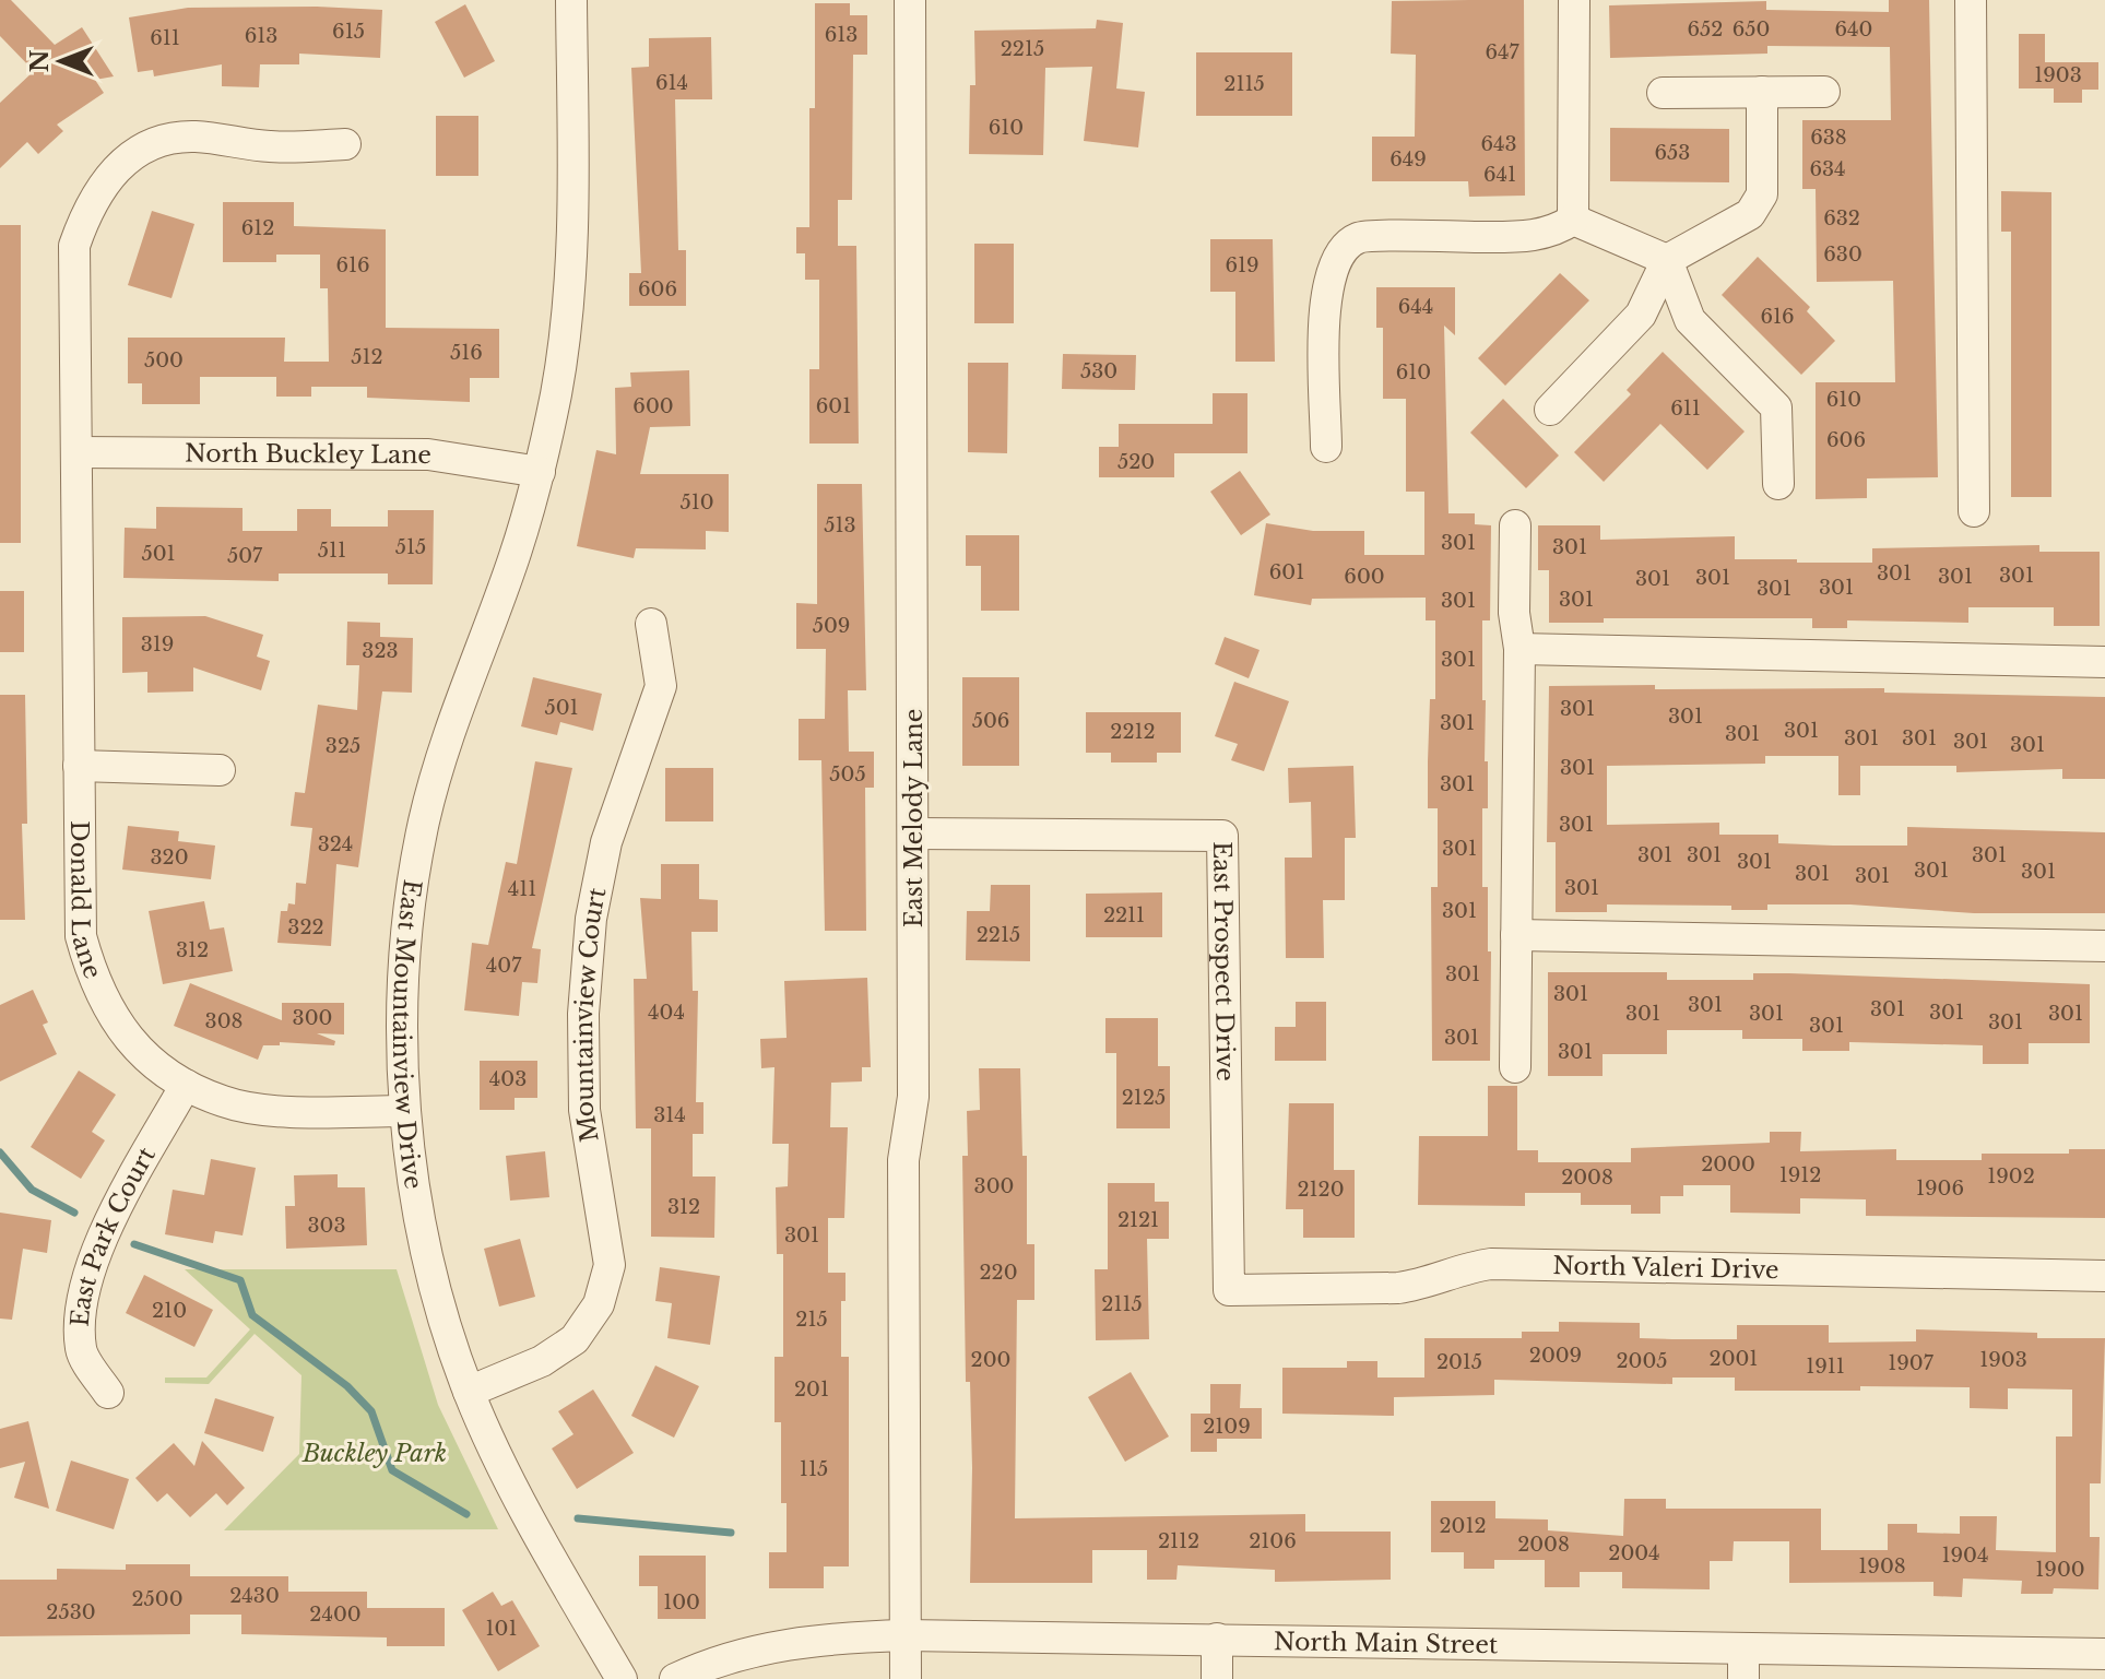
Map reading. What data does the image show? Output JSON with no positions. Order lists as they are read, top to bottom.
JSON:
{
  "streets": {
    "street": [
      "North Buckley Lane",
      "East Melody Lane",
      "Donald Lane",
      "East Prospect Drive",
      "Mountainview Court",
      "East Mountainview Drive",
      "East Park Court",
      "North Valeri Drive",
      "North Main Street"
    ]
  },
  "crossings": [
    ["North Buckley Lane", "Donald Lane"],
    ["North Buckley Lane", "East Mountainview Drive"],
    ["East Melody Lane", "East Prospect Drive"],
    ["East Melody Lane", "North Main Street"],
    ["Donald Lane", "East Mountainview Drive"],
    ["Donald Lane", "East Park Court"],
    ["East Prospect Drive", "North Valeri Drive"],
    ["Mountainview Court", "East Mountainview Drive"]
  ],
  "parks": ["Buckley Park"],
  "house_numbers": [
    "652",
    "650",
    "640",
    "615",
    "613",
    "613",
    "611",
    "2215",
    "647",
    "1903",
    "614",
    "2115",
    "610",
    "638",
    "643",
    "653",
    "649",
    "634",
    "641",
    "632",
    "612",
    "630",
    "616",
    "619",
    "606",
    "644",
    "616",
    "516",
    "512",
    "500",
    "530",
    "610",
    "610",
    "600",
    "601",
    "611",
    "606",
    "520",
    "510",
    "513",
    "301",
    "515",
    "301",
    "511",
    "501",
    "507",
    "601",
    "301",
    "301",
    "600",
    "301",
    "301",
    "301",
    "301",
    "301",
    "301",
    "301",
    "509",
    "319",
    "323",
    "301",
    "501",
    "301",
    "301",
    "506",
    "301",
    "301",
    "2212",
    "301",
    "301",
    "301",
    "301",
    "301",
    "325",
    "301",
    "505",
    "301",
    "301",
    "324",
    "301",
    "301",
    "301",
    "301",
    "320",
    "301",
    "301",
    "301",
    "301",
    "301",
    "301",
    "411",
    "301",
    "2211",
    "322",
    "2215",
    "312",
    "407",
    "301",
    "301",
    "301",
    "301",
    "404",
    "301",
    "301",
    "301",
    "301",
    "300",
    "308",
    "301",
    "301",
    "301",
    "301",
    "403",
    "2125",
    "314",
    "2000",
    "1912",
    "1902",
    "2008",
    "300",
    "1906",
    "2120",
    "312",
    "2121",
    "303",
    "301",
    "220",
    "2115",
    "210",
    "215",
    "2009",
    "2001",
    "200",
    "1903",
    "2005",
    "2015",
    "1907",
    "1911",
    "201",
    "2109",
    "115",
    "2012",
    "2112",
    "2106",
    "2008",
    "2004",
    "1904",
    "1908",
    "1900",
    "2430",
    "2500",
    "100",
    "2530",
    "2400",
    "101"
  ],
  "north": "left"
}
